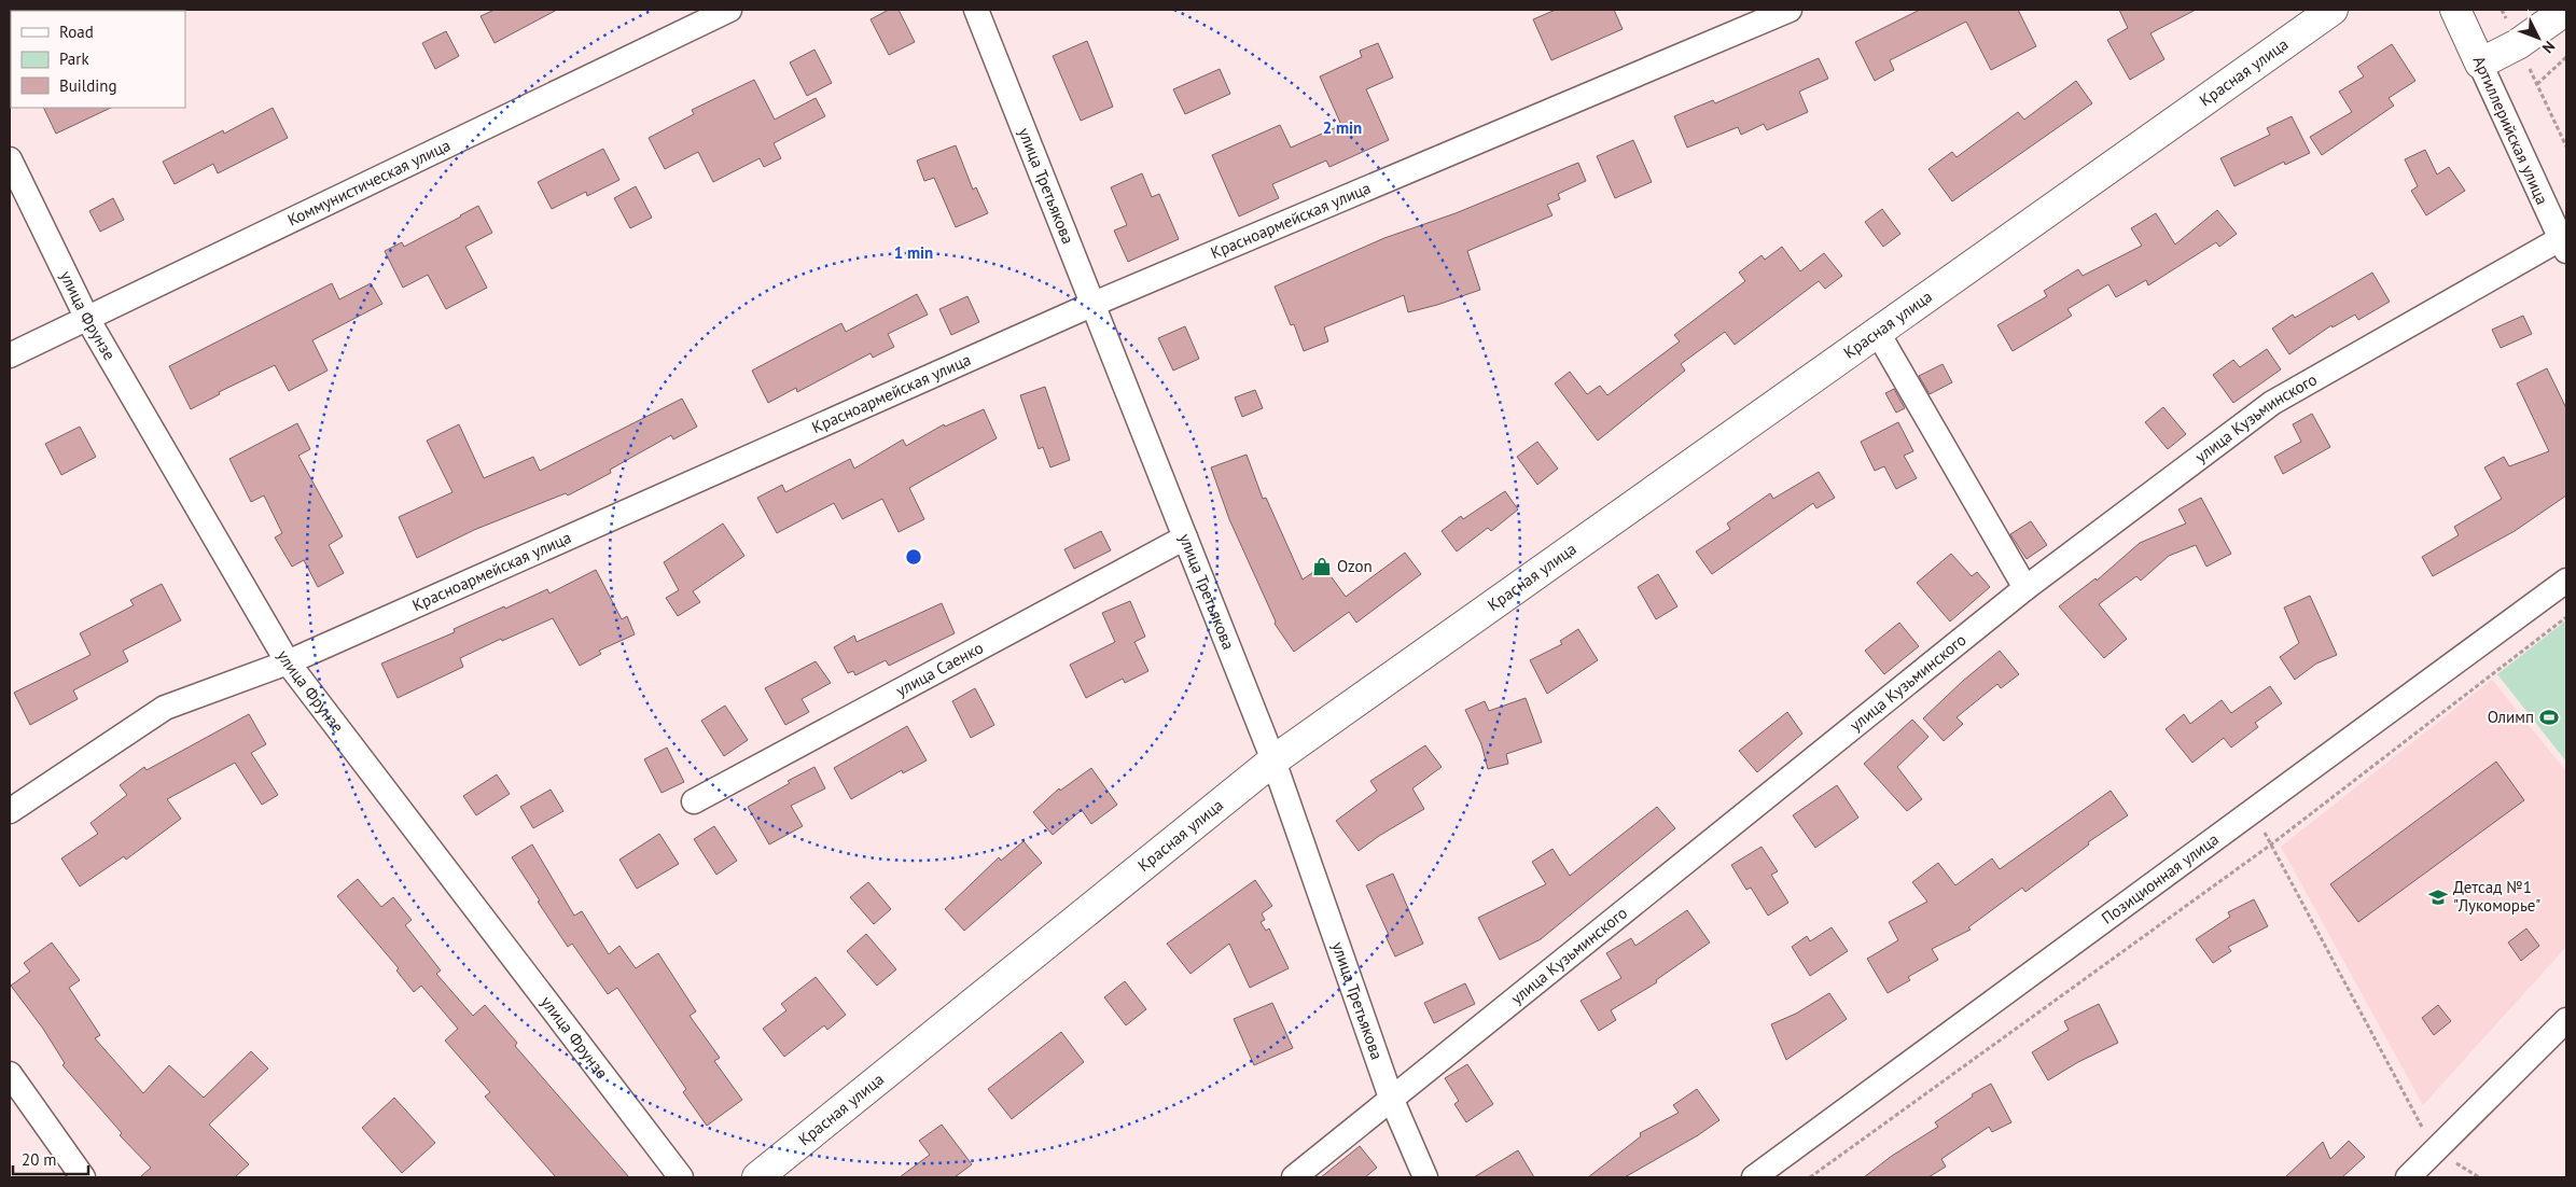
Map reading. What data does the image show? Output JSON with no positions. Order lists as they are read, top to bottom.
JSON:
{
  "streets": {
    "main road": ["Красная улица", "Артиллерийская улица"],
    "street": [
      "Коммунистическая улица",
      "улица Третьякова",
      "Красноармейская улица",
      "улица Фрунзе",
      "улица Кузьминского",
      "улица Саенко",
      "Позиционная улица"
    ]
  },
  "crossings": [
    ["Красная улица", "улица Третьякова"],
    ["Артиллерийская улица", "улица Кузьминского"],
    ["Коммунистическая улица", "улица Фрунзе"],
    ["улица Третьякова", "Красноармейская улица"],
    ["улица Третьякова", "улица Кузьминского"],
    ["улица Третьякова", "улица Саенко"],
    ["Красноармейская улица", "улица Фрунзе"]
  ],
  "places": {
    "shop": ["Ozon"],
    "sports": ["Олимп"],
    "school or university": ["Детсад №1 \"Лукоморье\""]
  },
  "legend": ["Road", "Park", "Building"],
  "scale_bar": "20 m",
  "north": "bottom right",
  "rings": ["2 min", "1 min"]
}
